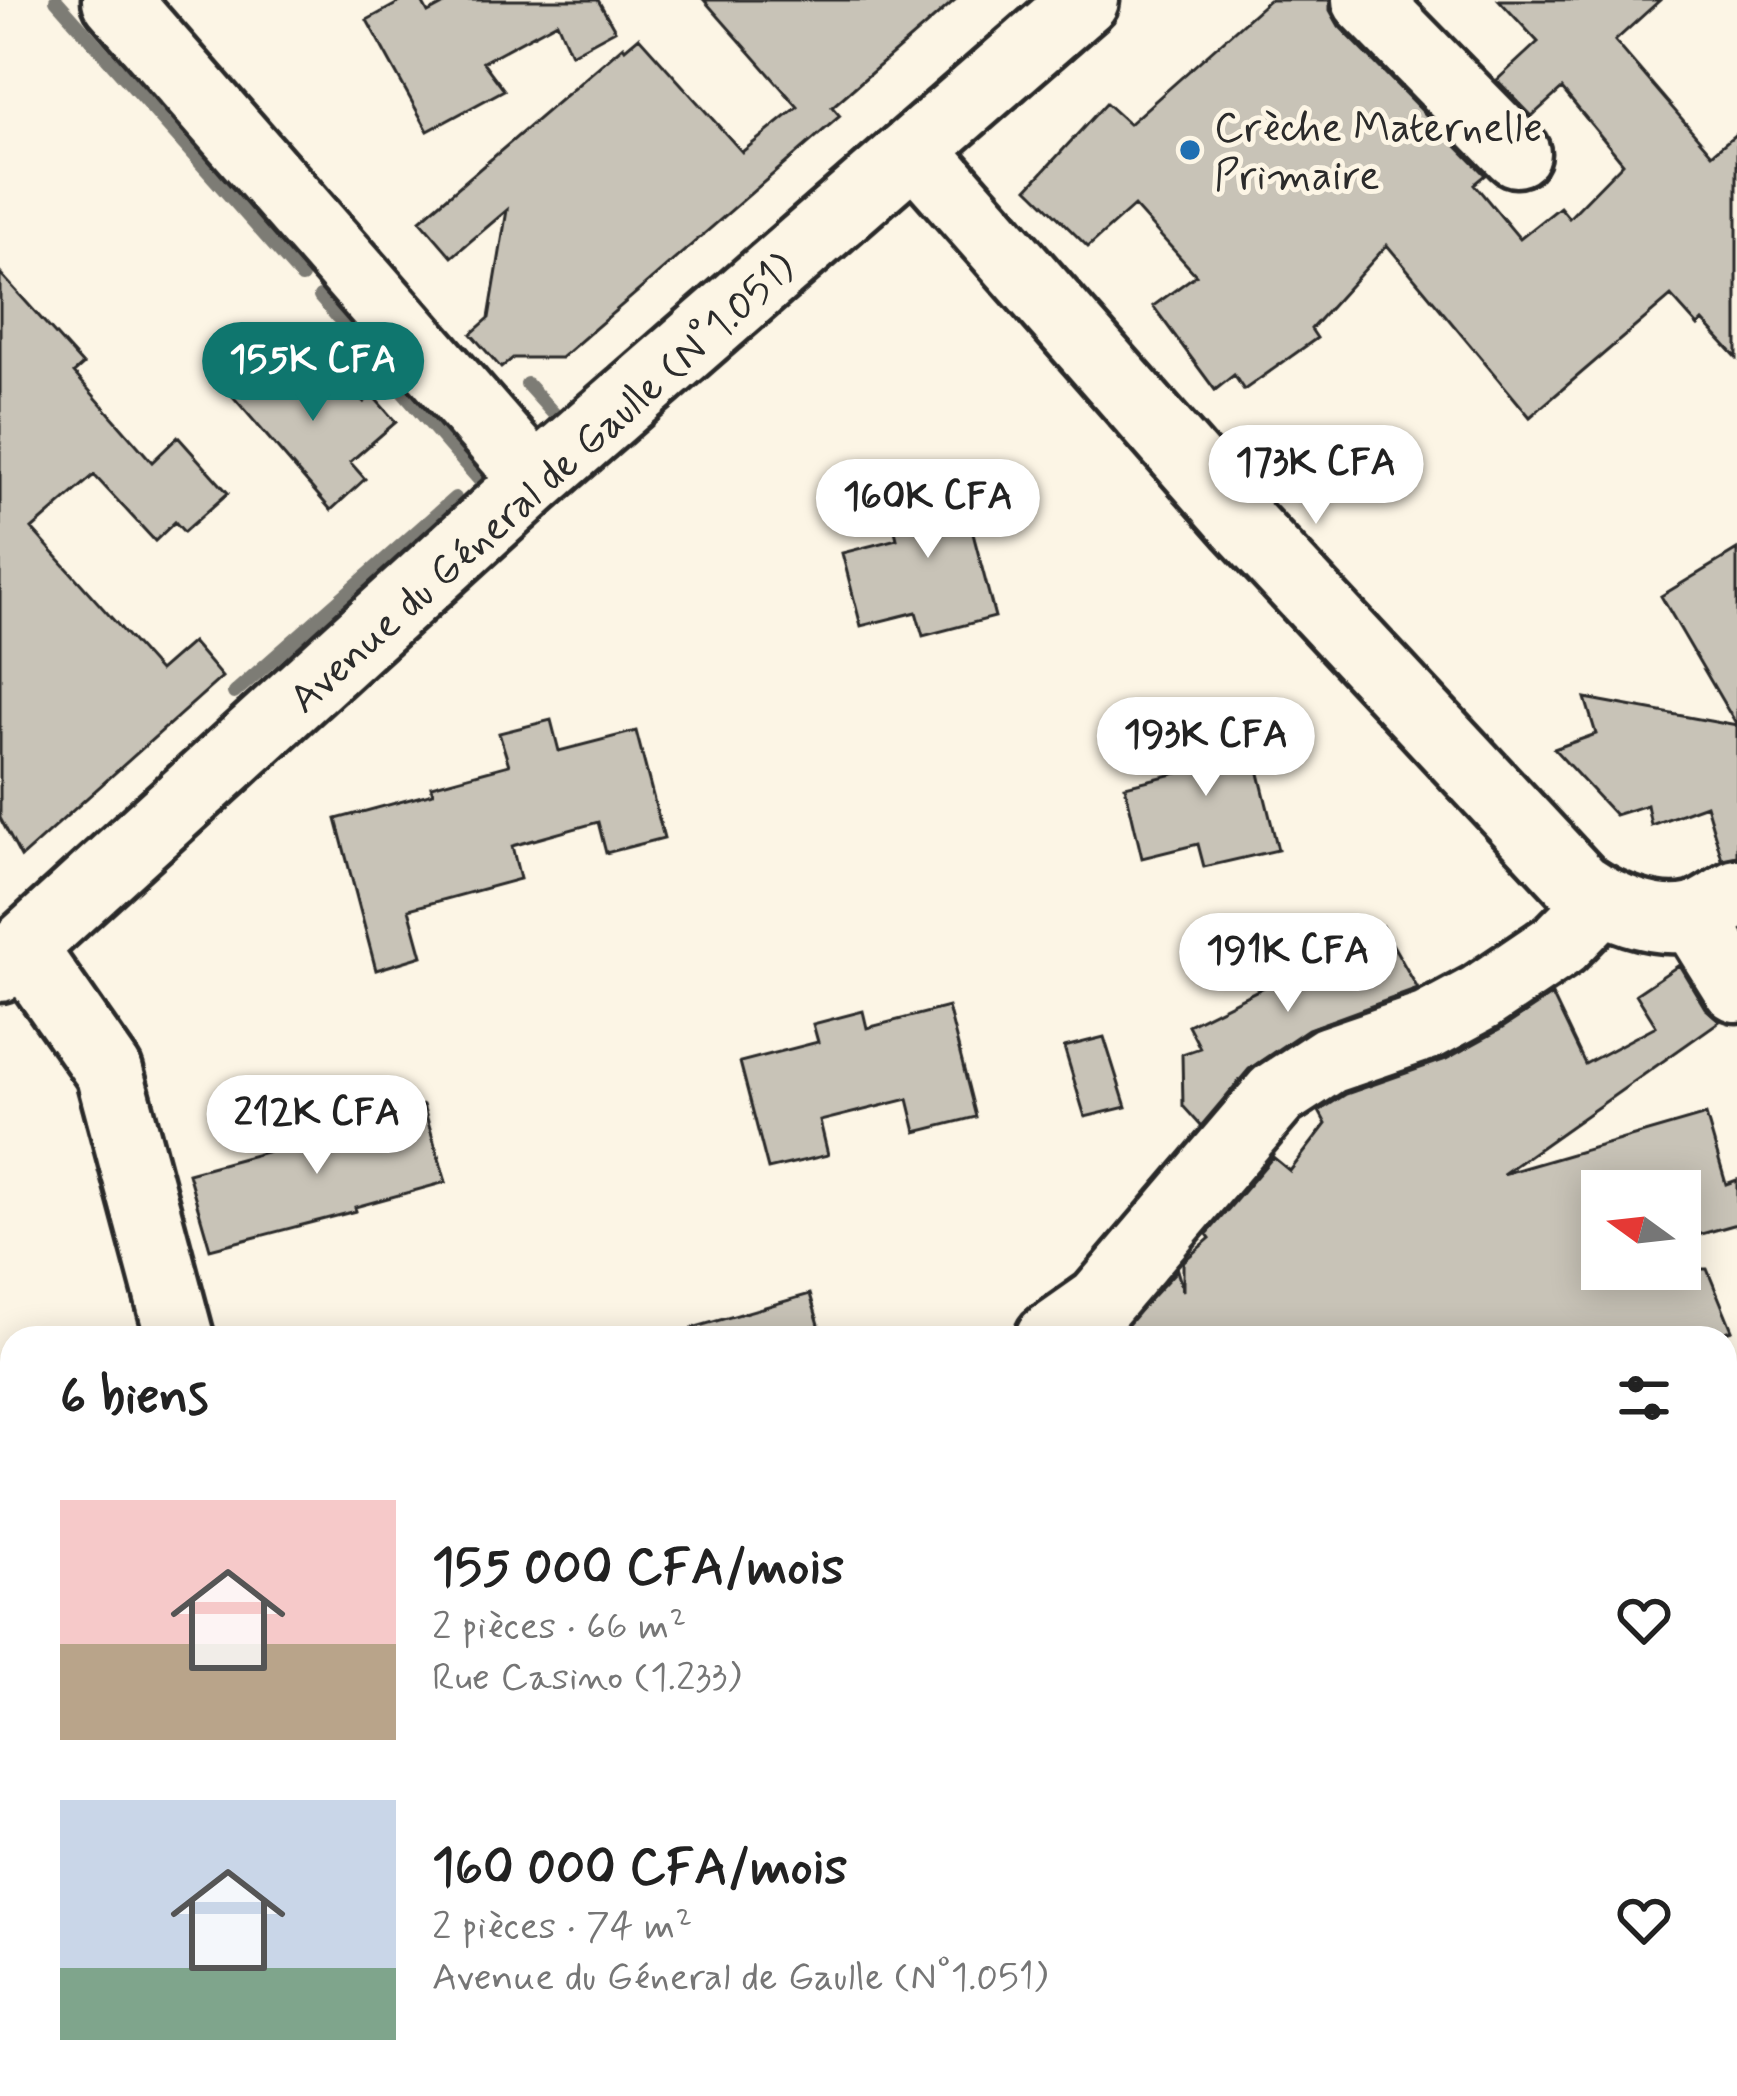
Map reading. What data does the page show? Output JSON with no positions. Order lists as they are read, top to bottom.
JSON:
{
  "streets": {
    "street": ["Avenue du Géneral de Gaulle (N°1.051)"]
  },
  "places": ["Crèche Maternelle Primaire"],
  "north": "left",
  "page": {
    "price": [
      "155K CFA",
      "173K CFA",
      "160K CFA",
      "193K CFA",
      "191K CFA",
      "212K CFA"
    ],
    "heading": "6 biens",
    "list": [
      {
        "name": "155 000 CFA/mois",
        "note": "2 pièces · 66 m² · Rue Casino (1.233)"
      },
      {
        "name": "160 000 CFA/mois",
        "note": "2 pièces · 74 m² · Avenue du Géneral de Gaulle (N°1.051)"
      }
    ]
  }
}
